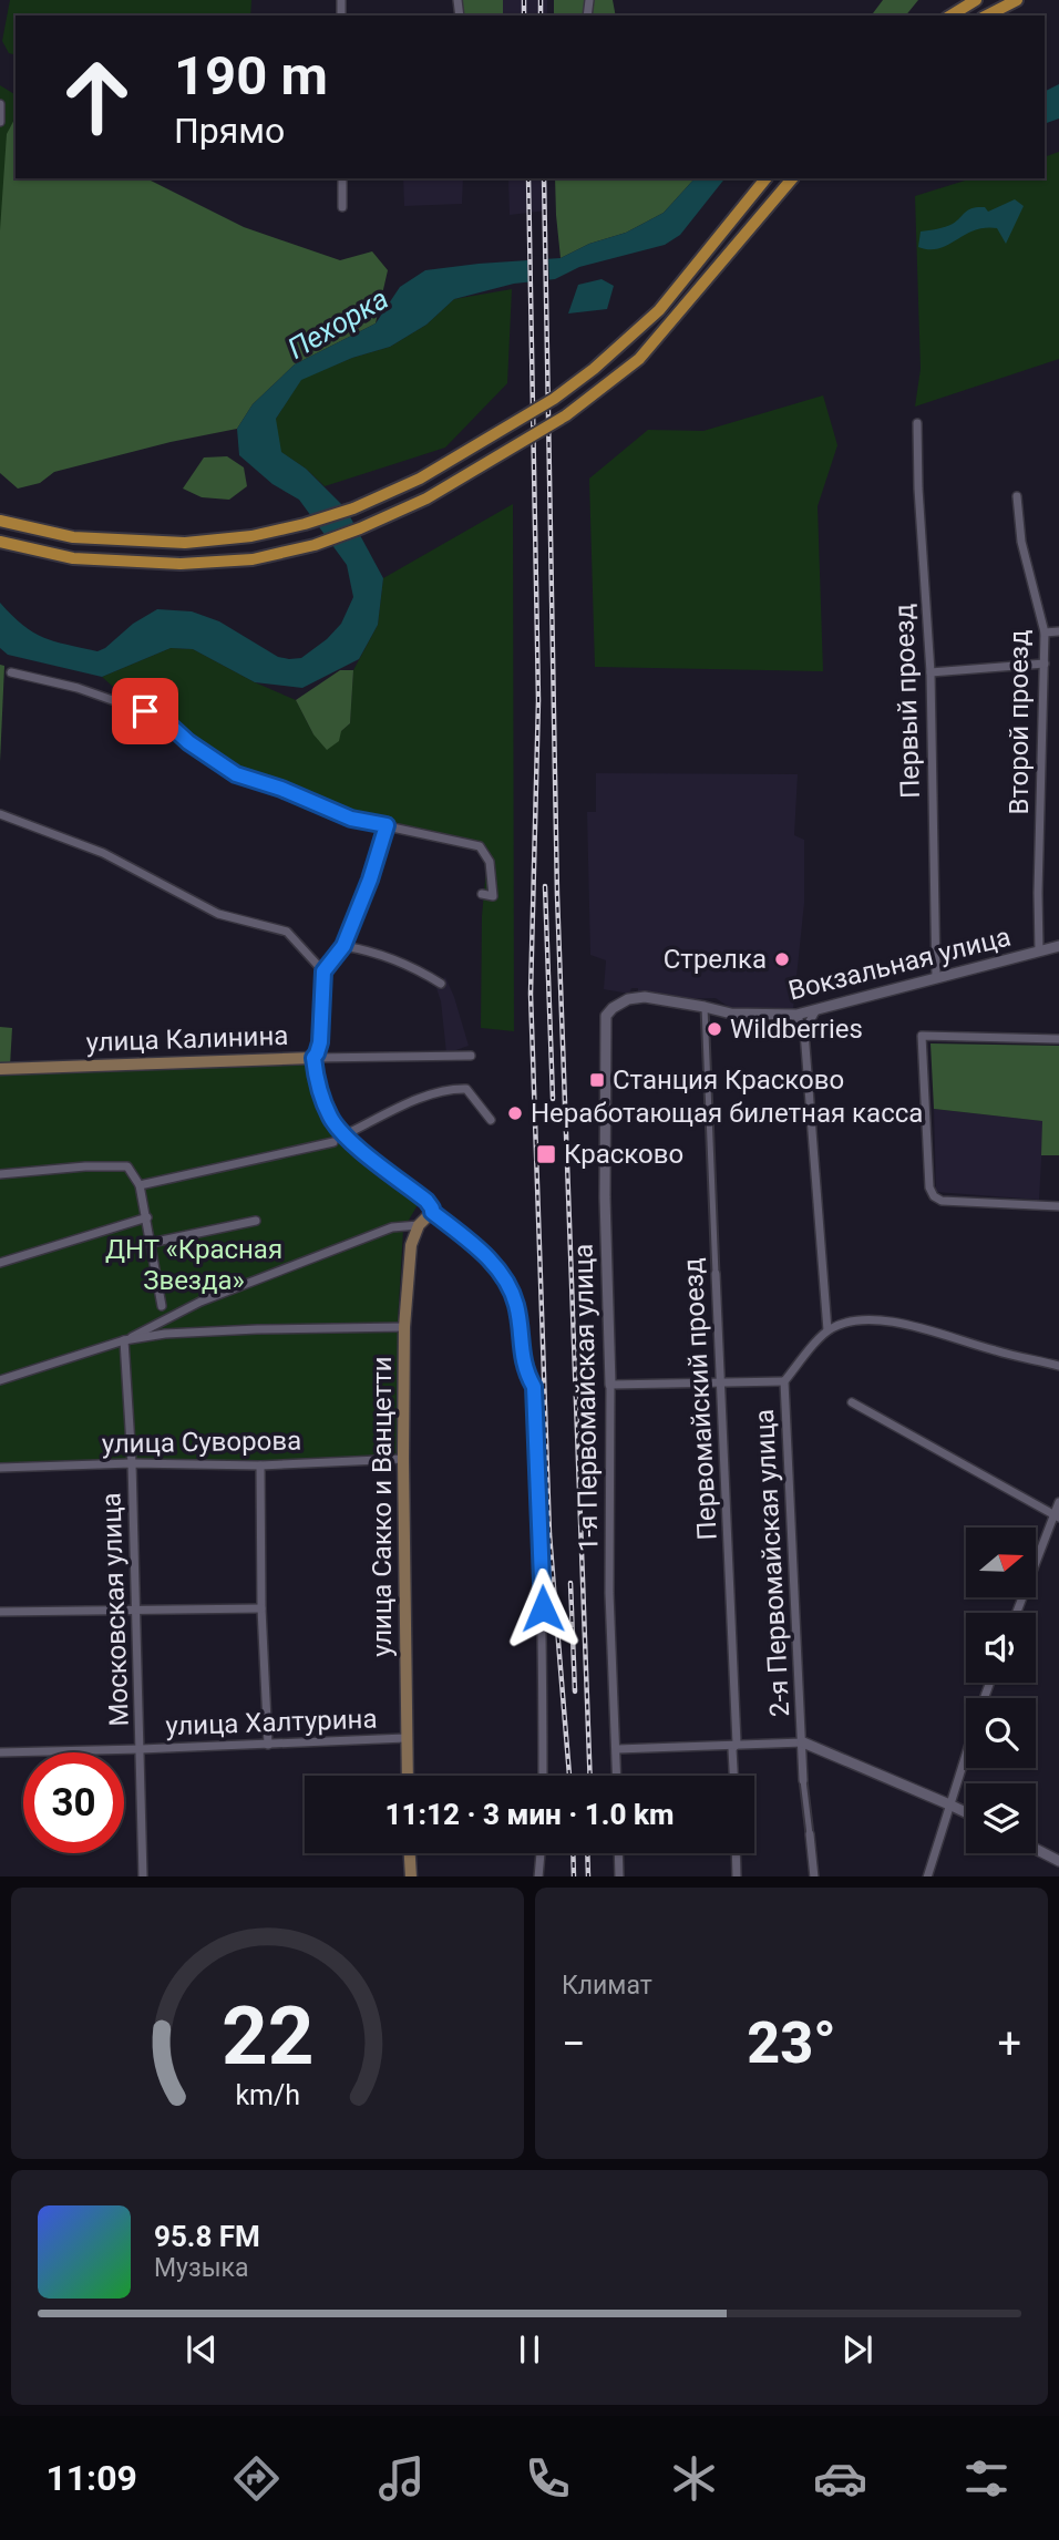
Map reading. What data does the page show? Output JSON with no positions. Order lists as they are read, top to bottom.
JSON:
{
  "streets": {
    "main road": ["улица Калинина", "улица Сакко и Ванцетти"],
    "street": [
      "Первый проезд",
      "Второй проезд",
      "Вокзальная улица",
      "1-я Первомайская улица",
      "Первомайский проезд",
      "улица Суворова",
      "2-я Первомайская улица",
      "Московская улица",
      "улица Халтурина"
    ]
  },
  "crossings": [
    ["Первый проезд", "Вокзальная улица"],
    ["Второй проезд", "Вокзальная улица"],
    ["Вокзальная улица", "1-я Первомайская улица"],
    ["Вокзальная улица", "Первомайский проезд"],
    ["улица Суворова", "улица Сакко и Ванцетти"],
    ["улица Суворова", "Московская улица"],
    ["улица Сакко и Ванцетти", "улица Халтурина"],
    ["Московская улица", "улица Халтурина"]
  ],
  "water": ["Пехорка"],
  "parks": ["ДНТ «Красная Звезда»"],
  "places": {
    "other": ["Стрелка", "Wildberries", "Неработающая билетная касса"],
    "transit": ["Станция Красково", "Красково"]
  },
  "north": "right",
  "page": {
    "turn": ["190 m", "Прямо"],
    "limit": "30",
    "trip": "11:12 · 3 мин · 1.0 km",
    "tile": "Климат",
    "heat": ["−", "23°", "+"],
    "song": ["95.8 FM", "Музыка"],
    "tabs": "11:09",
    "gauge": ["22", "km/h"]
  }
}
